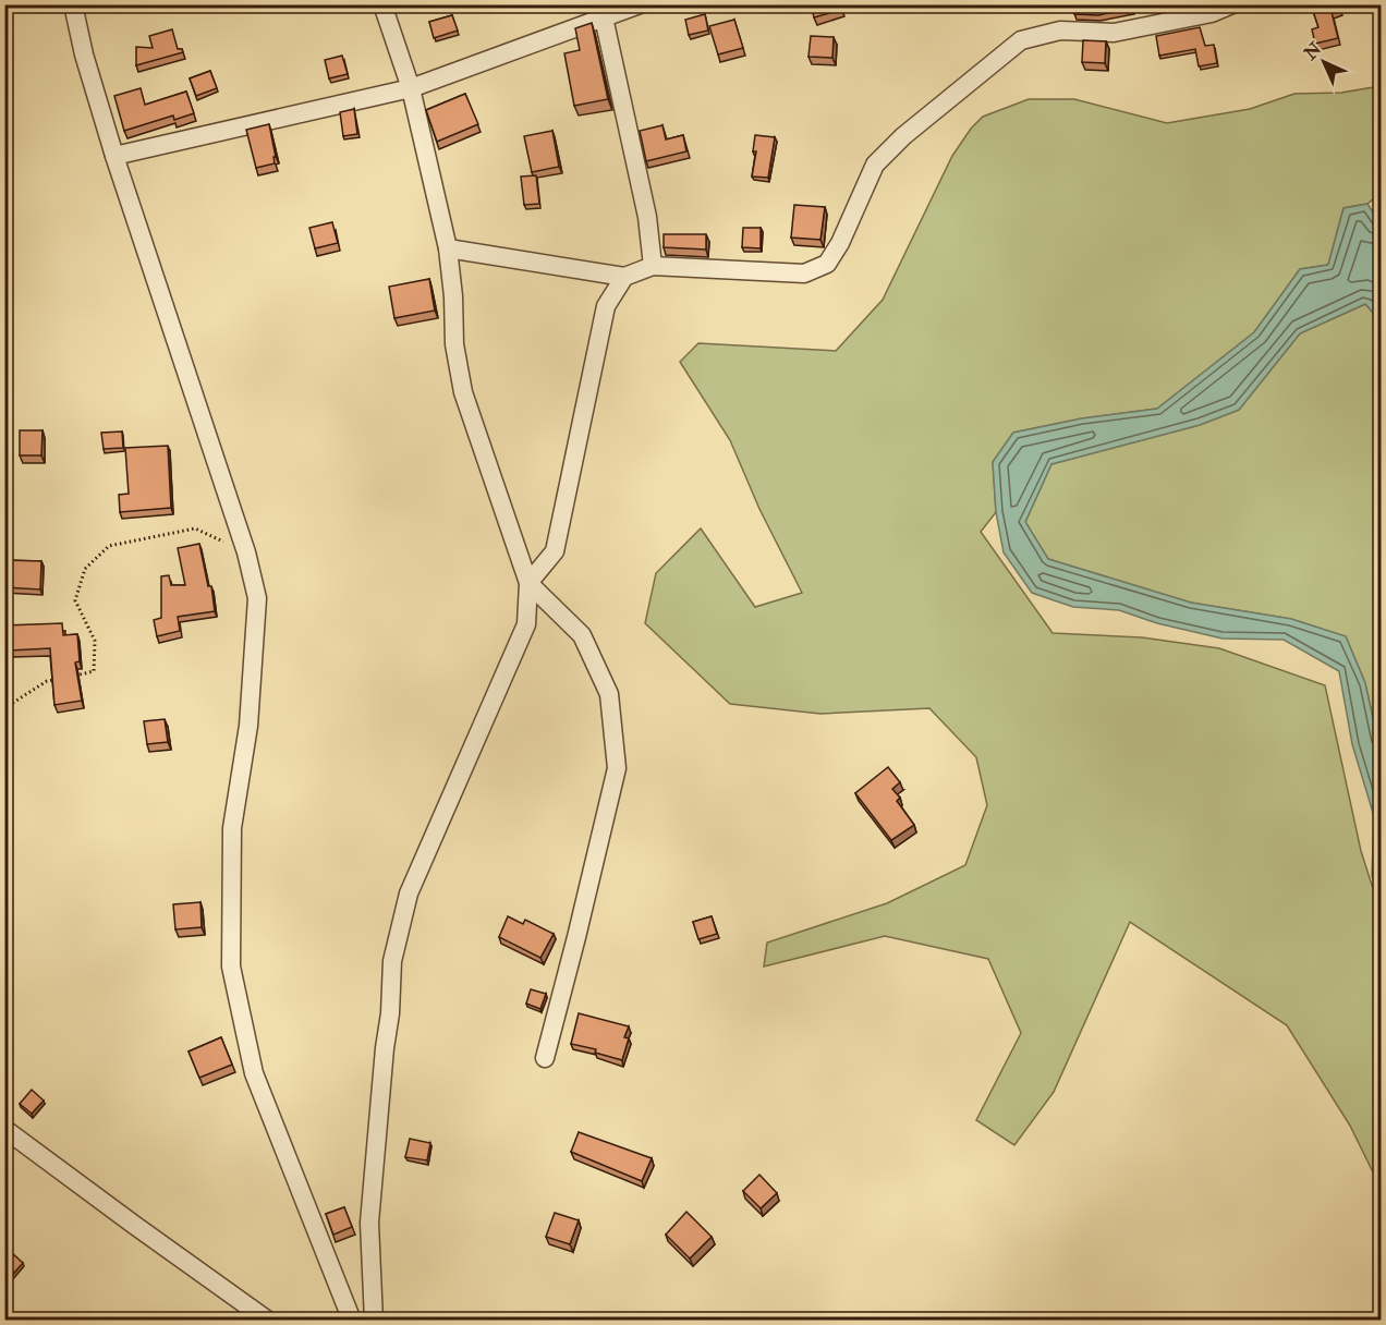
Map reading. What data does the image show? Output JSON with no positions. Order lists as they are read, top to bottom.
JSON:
{
  "north": "top left"
}
